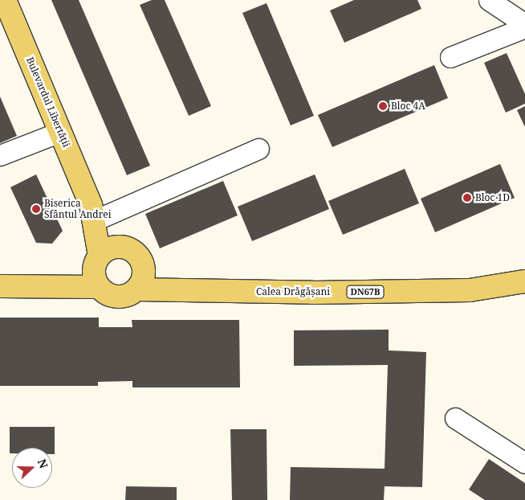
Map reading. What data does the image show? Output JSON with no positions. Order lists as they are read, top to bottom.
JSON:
{
  "streets": {
    "main road": ["Bulevardul Libertății", "Calea Drăgășani", "DN67B"]
  },
  "crossings": [
    ["Bulevardul Libertății", "Calea Drăgășani"]
  ],
  "places": ["Bloc 4A", "Bloc 1D", "Biserica Sfântul Andrei"],
  "north": "right"
}
